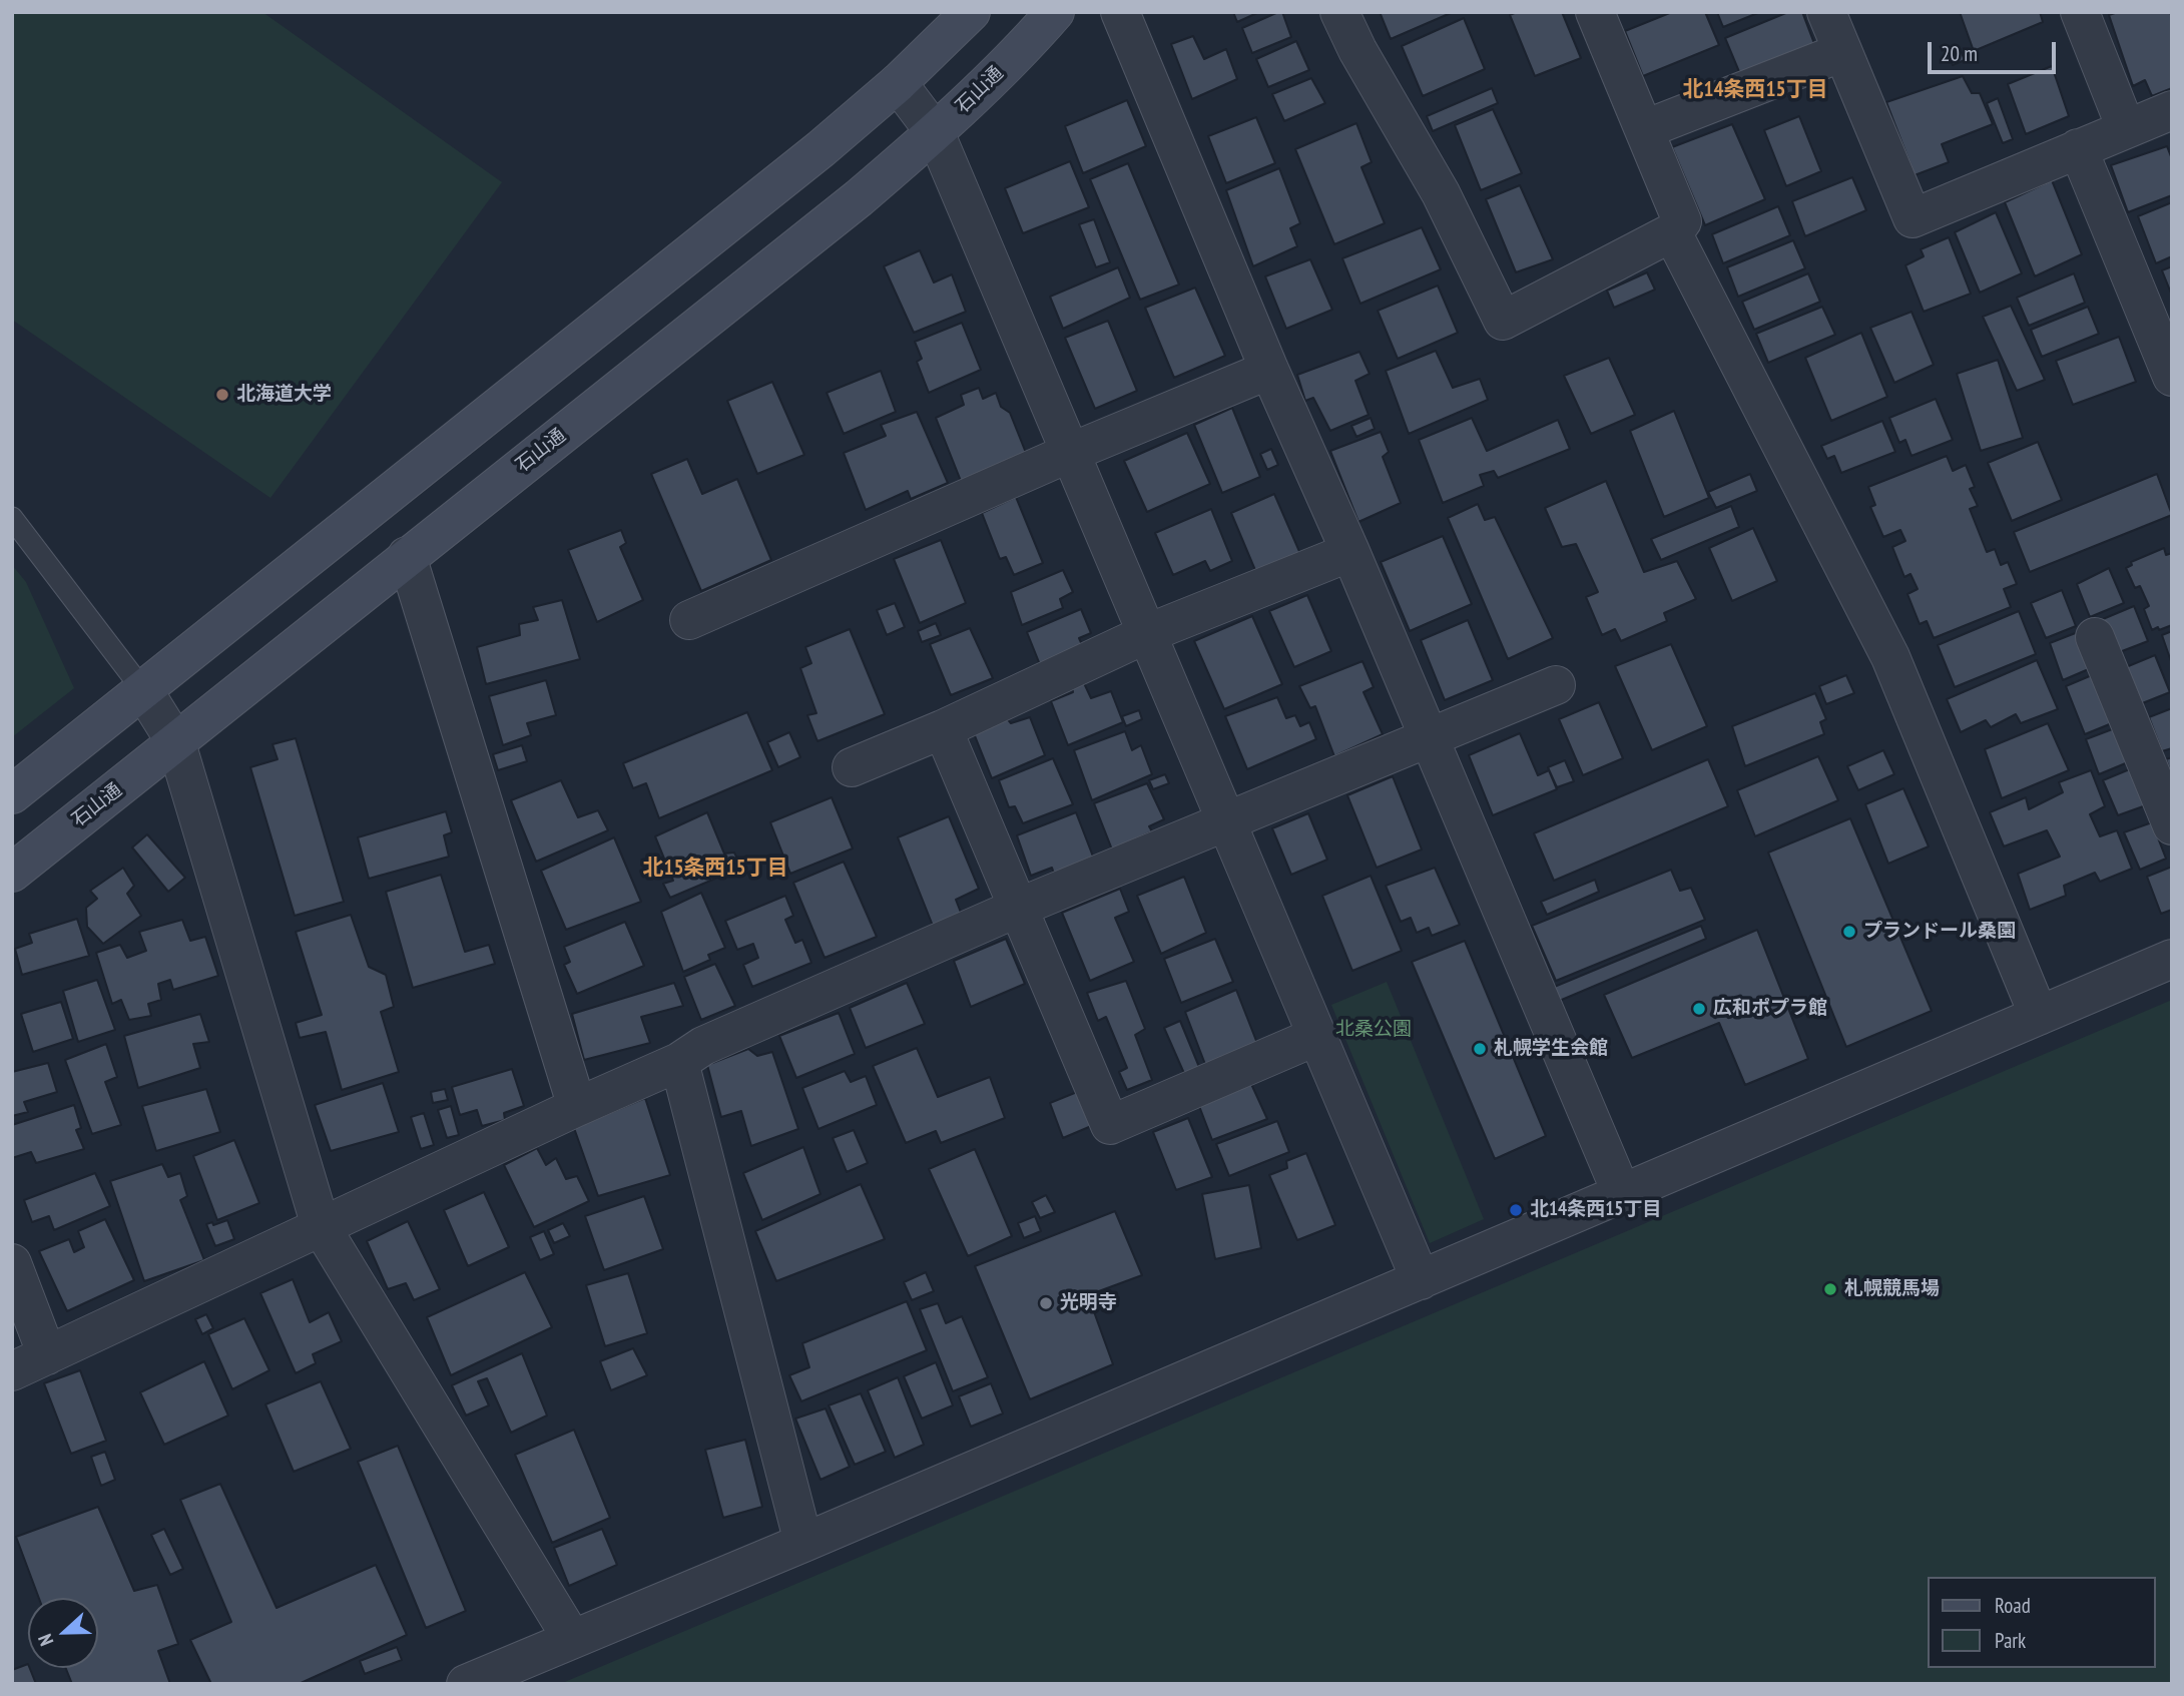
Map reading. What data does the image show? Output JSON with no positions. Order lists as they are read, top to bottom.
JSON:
{
  "streets": {
    "main road": ["石山通"]
  },
  "districts": ["北14条西15丁目", "北15条西15丁目"],
  "parks": ["北桑公園"],
  "places": [
    "北海道大学",
    "プランドール桑園",
    "広和ポプラ館",
    "札幌学生会館",
    "北14条西15丁目",
    "札幌競馬場",
    "光明寺"
  ],
  "legend": ["Road", "Park"],
  "scale_bar": "20 m",
  "north": "left"
}
